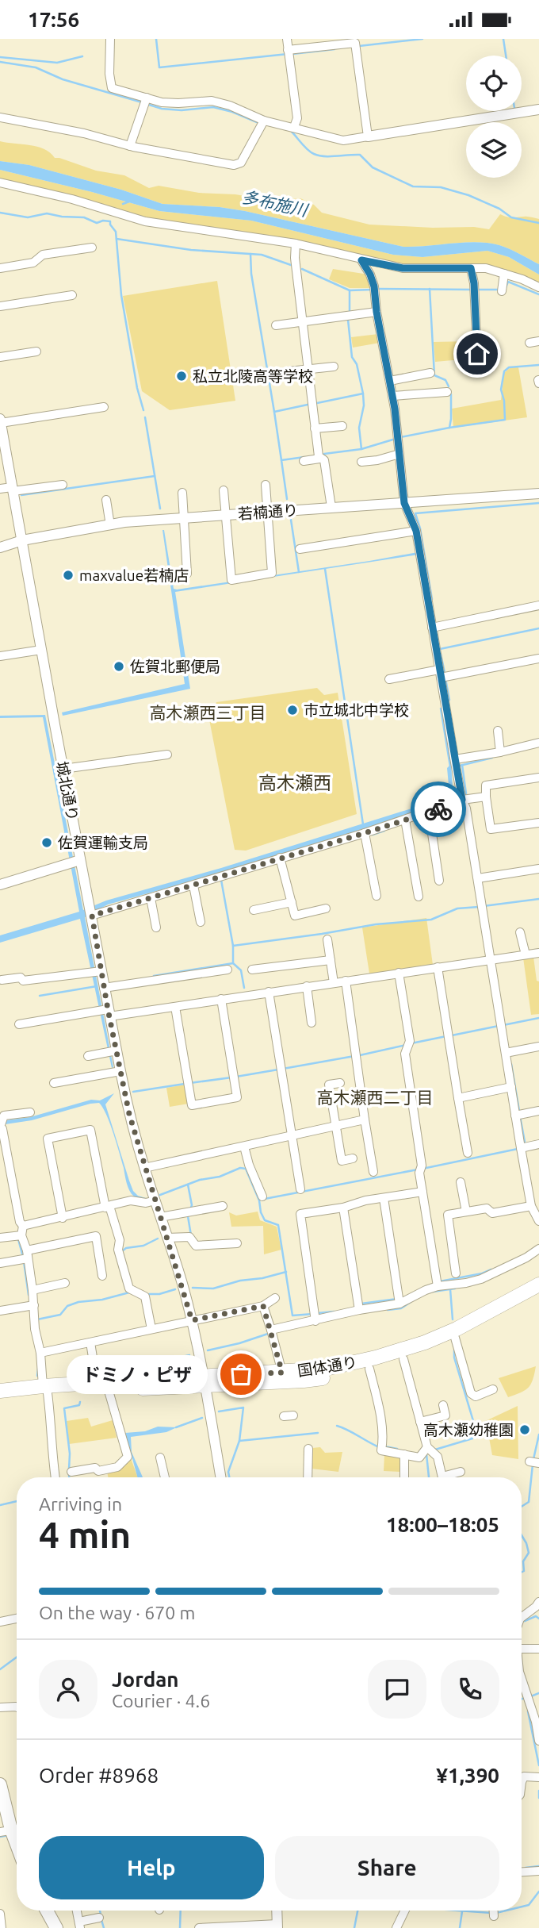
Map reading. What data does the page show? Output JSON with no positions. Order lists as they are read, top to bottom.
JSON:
{
  "streets": {
    "highway": ["国体通り"],
    "street": ["若楠通り", "城北通り"]
  },
  "crossings": [
    ["若楠通り", "城北通り"],
    ["城北通り", "国体通り"]
  ],
  "districts": ["高木瀬西三丁目", "高木瀬西", "高木瀬西二丁目"],
  "water": ["多布施川"],
  "places": [
    "私立北陵高等学校",
    "maxvalue若楠店",
    "佐賀北郵便局",
    "市立城北中学校",
    "佐賀運輸支局",
    "ドミノ・ピザ",
    "高木瀬幼稚園"
  ],
  "page": {
    "status": "17:56",
    "bubble": "ドミノ・ピザ",
    "heading": ["4 min", "Arriving in", "18:00–18:05"],
    "panel": [
      "Jordan",
      "Courier · 4.6",
      "Order #8968",
      "¥1,390"
    ],
    "bar": "On the way · 670 m",
    "buttons": ["Help", "Share"]
  }
}
